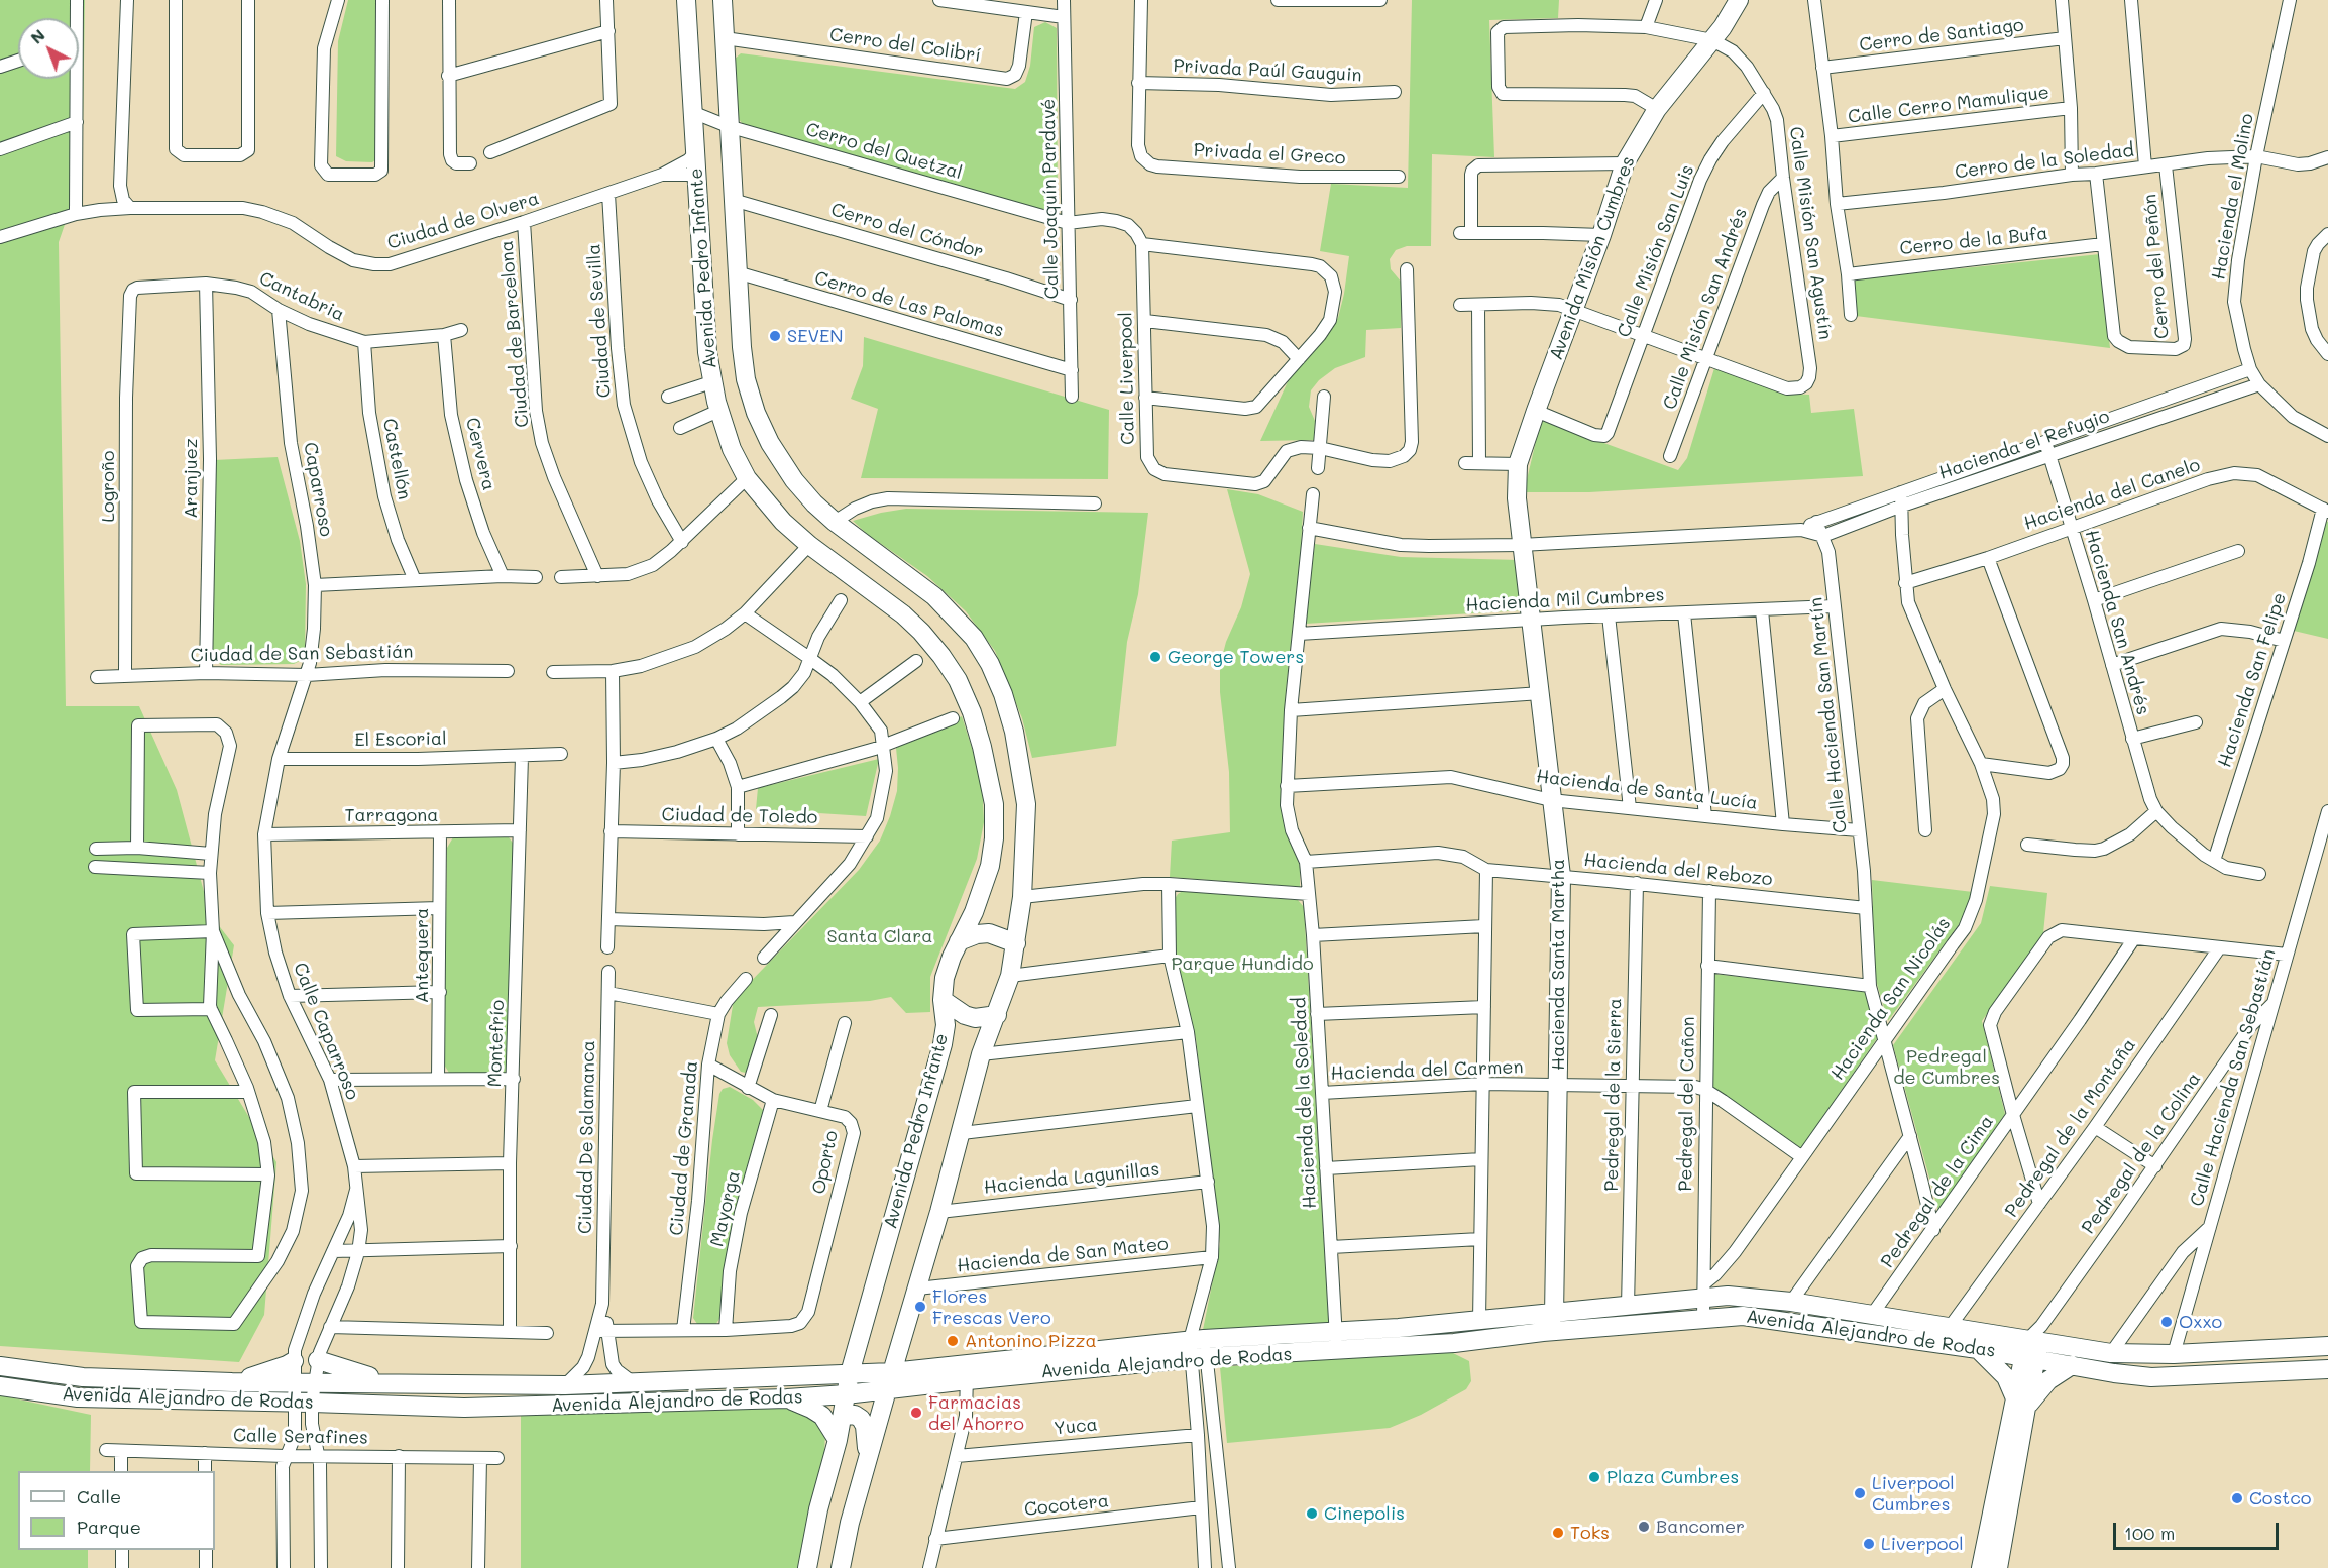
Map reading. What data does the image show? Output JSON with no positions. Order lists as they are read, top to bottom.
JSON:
{
  "streets": {
    "street": [
      "Cerro de Santiago",
      "Cerro del Colibrí",
      "Privada Paúl Gauguin",
      "Calle Cerro Mamulique",
      "Cerro del Quetzal",
      "Privada el Greco",
      "Cerro de la Soledad",
      "Hacienda el Molino",
      "Calle Joaquín Pardavé",
      "Ciudad de Olvera",
      "Cerro del Cóndor",
      "Calle Misión San Agustín",
      "Cerro de la Bufa",
      "Calle Misión San Luis",
      "Avenida Misión Cumbres",
      "Cerro del Peñón",
      "Avenida Pedro Infante",
      "Cantabria",
      "Cerro de Las Palomas",
      "Calle Misión San Andrés",
      "Ciudad de Sevilla",
      "Ciudad de Barcelona",
      "Calle Liverpool",
      "Hacienda el Refugio",
      "Cervera",
      "Castellón",
      "Aranjuez",
      "Logroño",
      "Caparroso",
      "Hacienda del Canelo",
      "Hacienda Mil Cumbres",
      "Hacienda San Andrés",
      "Ciudad de San Sebastián",
      "Hacienda San Felipe",
      "Calle Hacienda San Martín",
      "El Escorial",
      "Hacienda de Santa Lucía",
      "Tarragona",
      "Ciudad de Toledo",
      "Hacienda del Rebozo",
      "Antequera",
      "Hacienda Santa Martha",
      "Hacienda San Nicolás",
      "Calle Caparroso",
      "Montefrío",
      "Hacienda del Carmen",
      "Calle Hacienda San Sebastián",
      "Pedregal de la Sierra",
      "Hacienda de la Soledad",
      "Pedregal del Cañon",
      "Pedregal de la Montaña",
      "Ciudad De Salamanca",
      "Ciudad de Granada",
      "Pedregal de la Colina",
      "Oporto",
      "Hacienda Lagunillas",
      "Pedregal de la Cima",
      "Mayorga",
      "Hacienda de San Mateo",
      "Avenida Alejandro de Rodas",
      "Yuca",
      "Calle Serafines",
      "Cocotera"
    ]
  },
  "crossings": [
    ["Cerro del Colibrí", "Avenida Pedro Infante"],
    ["Privada Paúl Gauguin", "Privada el Greco"],
    ["Cerro del Quetzal", "Calle Joaquín Pardavé"],
    ["Cerro del Quetzal", "Avenida Pedro Infante"],
    ["Cerro de la Soledad", "Hacienda el Molino"],
    ["Cerro de la Soledad", "Cerro del Peñón"],
    ["Hacienda el Molino", "Hacienda el Refugio"],
    ["Calle Joaquín Pardavé", "Cerro del Cóndor"],
    ["Calle Joaquín Pardavé", "Cerro de Las Palomas"],
    ["Ciudad de Olvera", "Avenida Pedro Infante"],
    ["Ciudad de Olvera", "Ciudad de Sevilla"],
    ["Ciudad de Olvera", "Ciudad de Barcelona"],
    ["Cerro del Cóndor", "Avenida Pedro Infante"],
    ["Calle Misión San Agustín", "Calle Misión San Luis"],
    ["Calle Misión San Agustín", "Avenida Misión Cumbres"],
    ["Calle Misión San Agustín", "Calle Misión San Andrés"],
    ["Cerro de la Bufa", "Cerro del Peñón"],
    ["Calle Misión San Luis", "Avenida Misión Cumbres"],
    ["Avenida Misión Cumbres", "Hacienda el Refugio"],
    ["Avenida Misión Cumbres", "Hacienda Santa Martha"],
    ["Avenida Pedro Infante", "Cerro de Las Palomas"],
    ["Avenida Pedro Infante", "Hacienda Lagunillas"],
    ["Avenida Pedro Infante", "Hacienda de San Mateo"],
    ["Avenida Pedro Infante", "Avenida Alejandro de Rodas"],
    ["Cantabria", "Cervera"],
    ["Cantabria", "Castellón"],
    ["Cantabria", "Aranjuez"],
    ["Cantabria", "Logroño"],
    ["Cantabria", "Caparroso"],
    ["Hacienda el Refugio", "Hacienda San Andrés"],
    ["Hacienda el Refugio", "Calle Hacienda San Martín"],
    ["Hacienda el Refugio", "Hacienda Santa Martha"],
    ["Hacienda el Refugio", "Hacienda San Nicolás"],
    ["Aranjuez", "Ciudad de San Sebastián"],
    ["Logroño", "Ciudad de San Sebastián"],
    ["Caparroso", "Ciudad de San Sebastián"],
    ["Caparroso", "Calle Caparroso"],
    ["Hacienda del Canelo", "Hacienda San Andrés"],
    ["Hacienda del Canelo", "Hacienda San Felipe"],
    ["Hacienda del Canelo", "Hacienda San Nicolás"],
    ["Hacienda Mil Cumbres", "Calle Hacienda San Martín"],
    ["Hacienda Mil Cumbres", "Hacienda Santa Martha"],
    ["Hacienda Mil Cumbres", "Hacienda de la Soledad"],
    ["Ciudad de San Sebastián", "Calle Caparroso"],
    ["Calle Hacienda San Martín", "Hacienda de Santa Lucía"],
    ["Calle Hacienda San Martín", "Hacienda del Rebozo"],
    ["Calle Hacienda San Martín", "Hacienda San Nicolás"],
    ["Calle Hacienda San Martín", "Pedregal de la Cima"],
    ["El Escorial", "Calle Caparroso"],
    ["El Escorial", "Montefrío"],
    ["Hacienda de Santa Lucía", "Hacienda Santa Martha"],
    ["Hacienda de Santa Lucía", "Hacienda de la Soledad"],
    ["Tarragona", "Antequera"],
    ["Tarragona", "Calle Caparroso"],
    ["Tarragona", "Montefrío"],
    ["Hacienda del Rebozo", "Hacienda Santa Martha"],
    ["Hacienda del Rebozo", "Pedregal de la Sierra"],
    ["Hacienda del Rebozo", "Pedregal del Cañon"],
    ["Hacienda Santa Martha", "Hacienda del Carmen"],
    ["Hacienda Santa Martha", "Avenida Alejandro de Rodas"],
    ["Hacienda San Nicolás", "Hacienda del Carmen"],
    ["Hacienda San Nicolás", "Pedregal del Cañon"],
    ["Hacienda San Nicolás", "Avenida Alejandro de Rodas"],
    ["Calle Caparroso", "Avenida Alejandro de Rodas"],
    ["Hacienda del Carmen", "Pedregal de la Sierra"],
    ["Hacienda del Carmen", "Hacienda de la Soledad"],
    ["Hacienda del Carmen", "Pedregal del Cañon"],
    ["Calle Hacienda San Sebastián", "Pedregal de la Colina"],
    ["Calle Hacienda San Sebastián", "Avenida Alejandro de Rodas"],
    ["Pedregal de la Sierra", "Avenida Alejandro de Rodas"],
    ["Hacienda de la Soledad", "Avenida Alejandro de Rodas"],
    ["Pedregal del Cañon", "Avenida Alejandro de Rodas"],
    ["Pedregal de la Montaña", "Avenida Alejandro de Rodas"],
    ["Ciudad De Salamanca", "Avenida Alejandro de Rodas"],
    ["Ciudad de Granada", "Oporto"],
    ["Pedregal de la Colina", "Avenida Alejandro de Rodas"],
    ["Oporto", "Mayorga"],
    ["Pedregal de la Cima", "Avenida Alejandro de Rodas"]
  ],
  "parks": ["Santa Clara", "Parque Hundido", "Pedregal de Cumbres"],
  "places": [
    "SEVEN",
    "George Towers",
    "Flores Frescas Vero",
    "Oxxo",
    "Antonino Pizza",
    "Farmacias del Ahorro",
    "Plaza Cumbres",
    "Liverpool Cumbres",
    "Costco",
    "Cinepolis",
    "Bancomer",
    "Toks",
    "Liverpool"
  ],
  "legend": ["Calle", "Parque"],
  "scale_bar": "100 m",
  "north": "top left"
}
